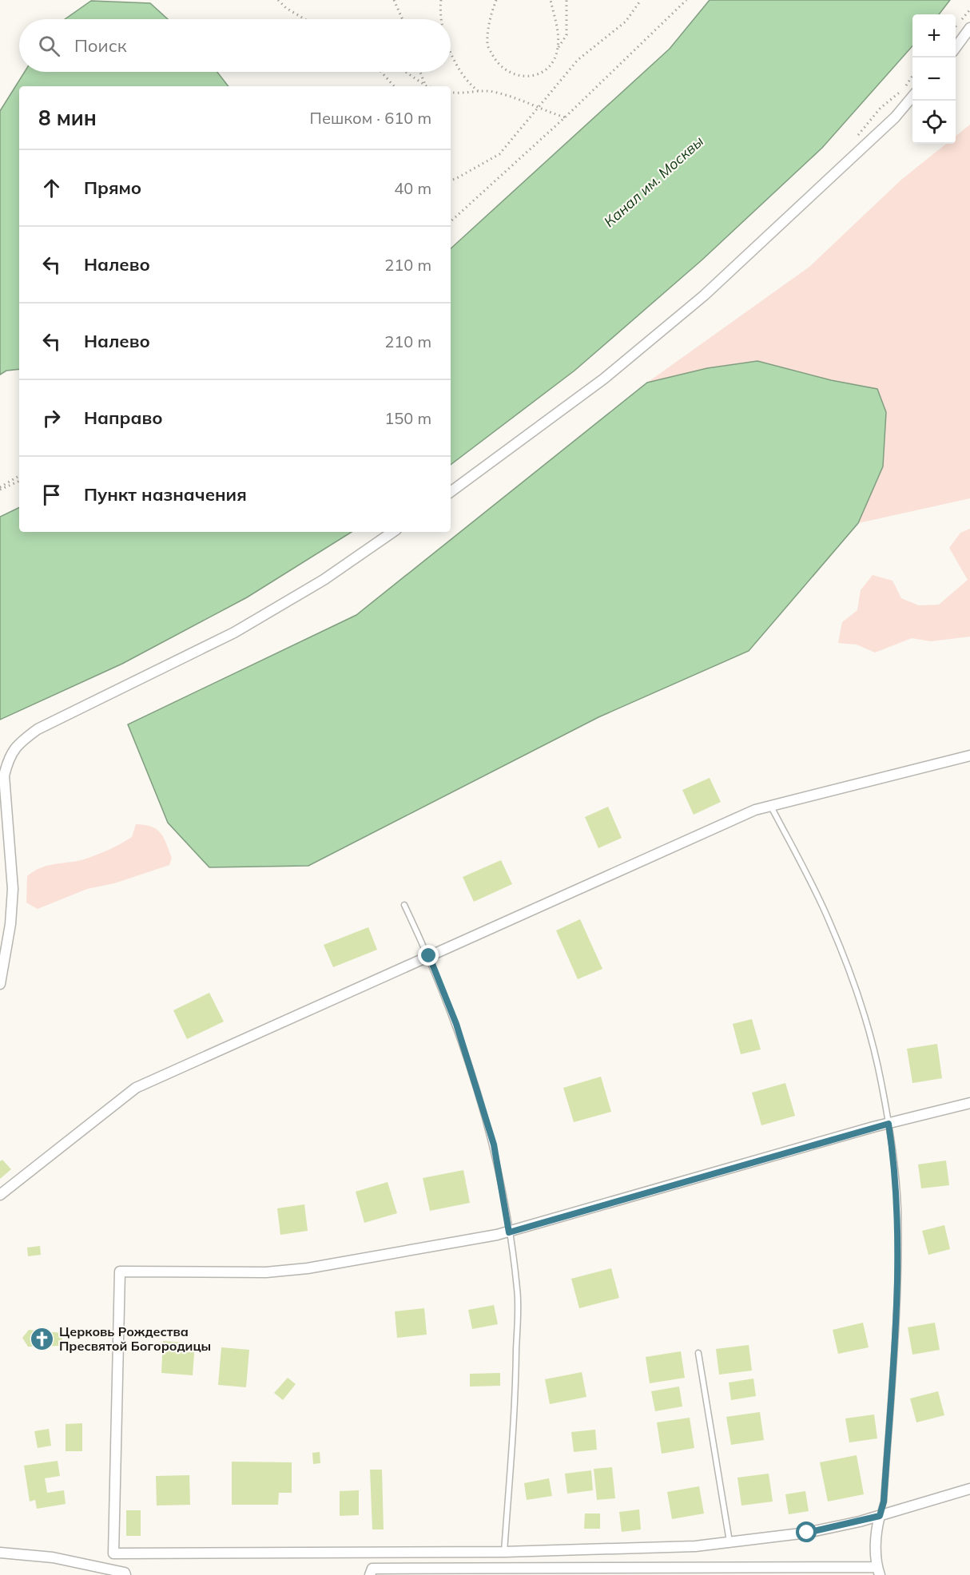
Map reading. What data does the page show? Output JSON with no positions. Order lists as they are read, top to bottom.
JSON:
{
  "water": ["Канал им. Москвы"],
  "places": {
    "church": ["Церковь Рождества Пресвятой Богородицы"]
  },
  "page": {
    "map_buttons": ["+", "−"],
    "search": "Поиск",
    "heading": ["8 мин", "Пешком · 610 m"],
    "list": [
      ["Прямо", "40 m"],
      ["Налево", "210 m"],
      ["Налево", "210 m"],
      ["Направо", "150 m"],
      "Пункт назначения"
    ]
  }
}
